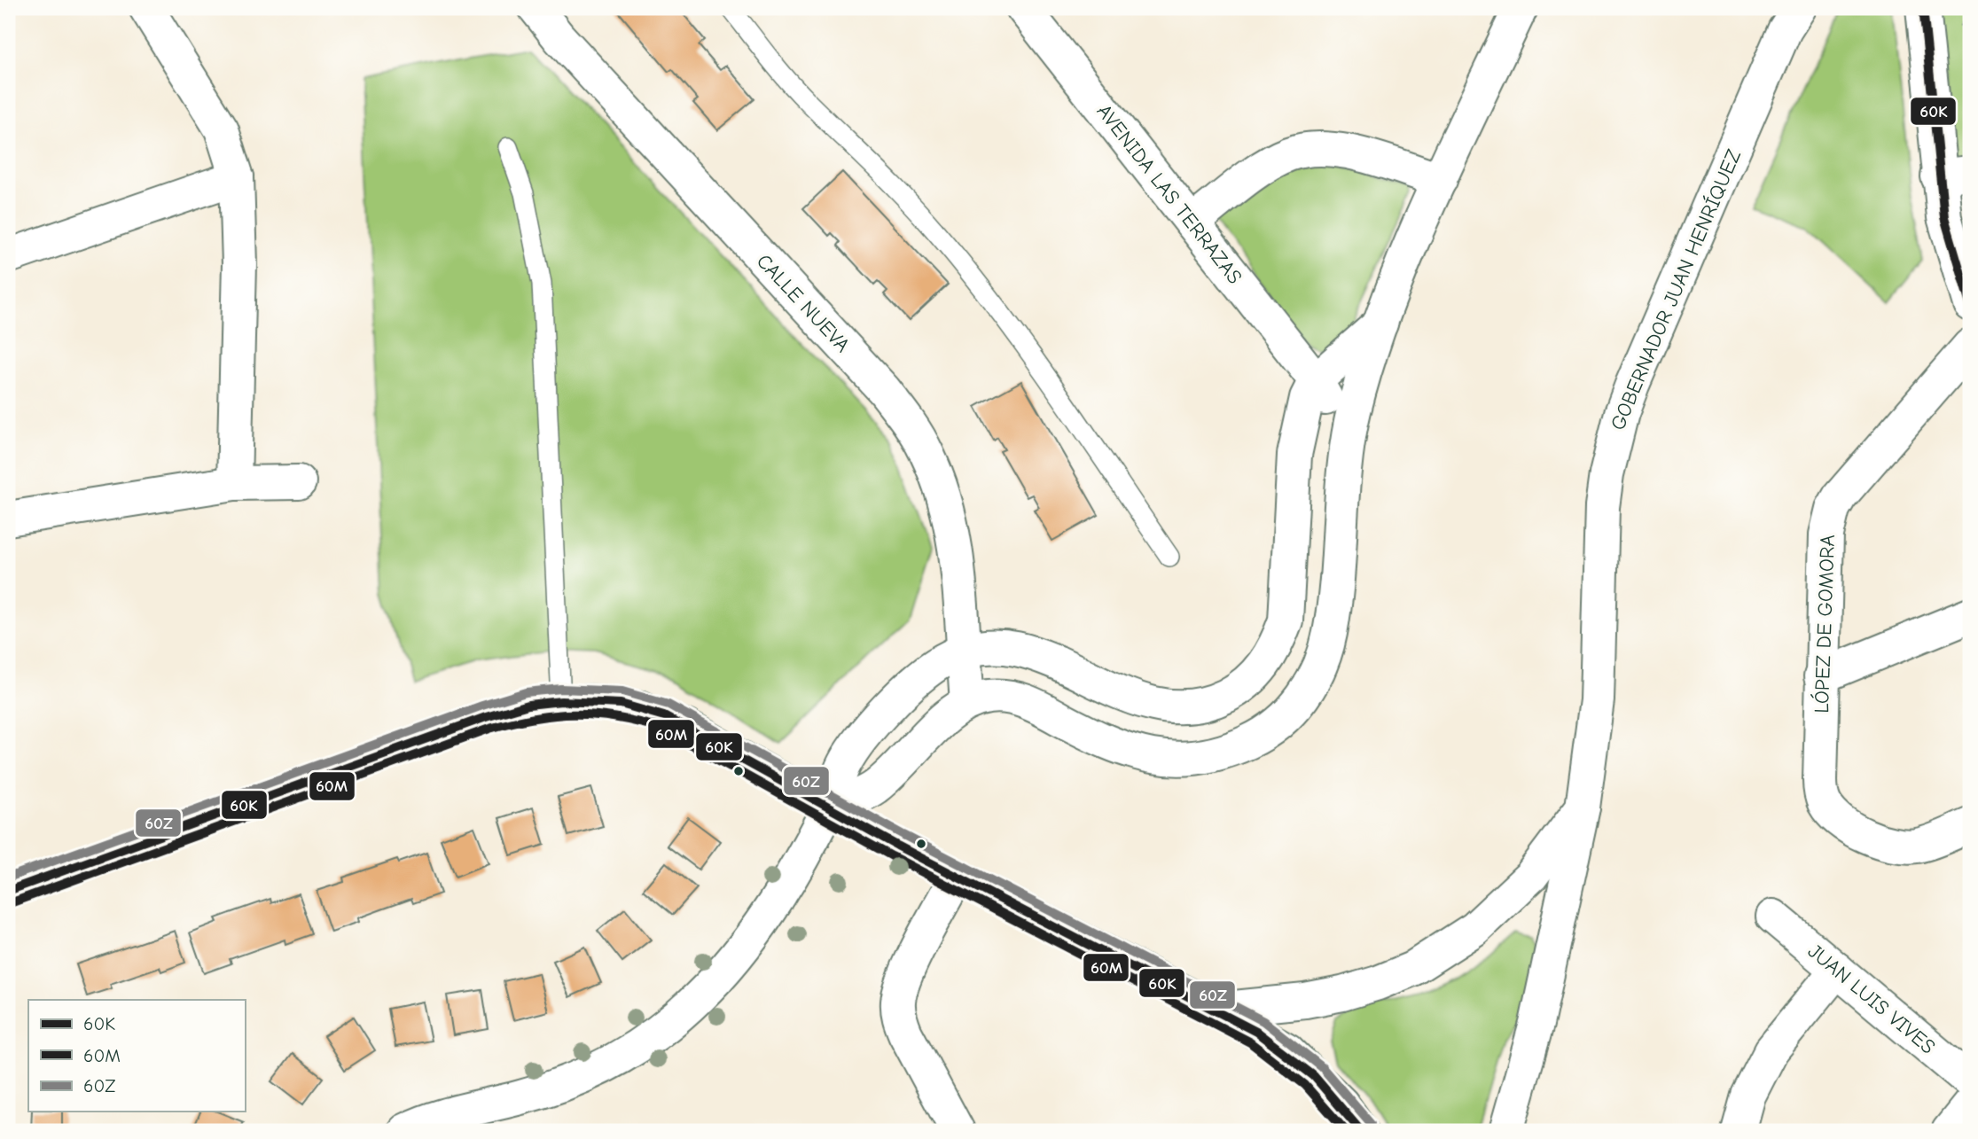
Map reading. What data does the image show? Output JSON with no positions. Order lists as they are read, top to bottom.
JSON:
{
  "streets": {
    "street": [
      "AVENIDA LAS TERRAZAS",
      "GOBERNADOR JUAN HENRÍQUEZ",
      "CALLE NUEVA",
      "LÓPEZ DE GOMORA",
      "JUAN LUIS VIVES"
    ]
  },
  "crossings": [
    ["AVENIDA LAS TERRAZAS", "CALLE NUEVA"]
  ],
  "lines": ["transit line 60K", "transit line 60Z", "transit line 60M"],
  "legend": ["60K", "60M", "60Z"]
}
